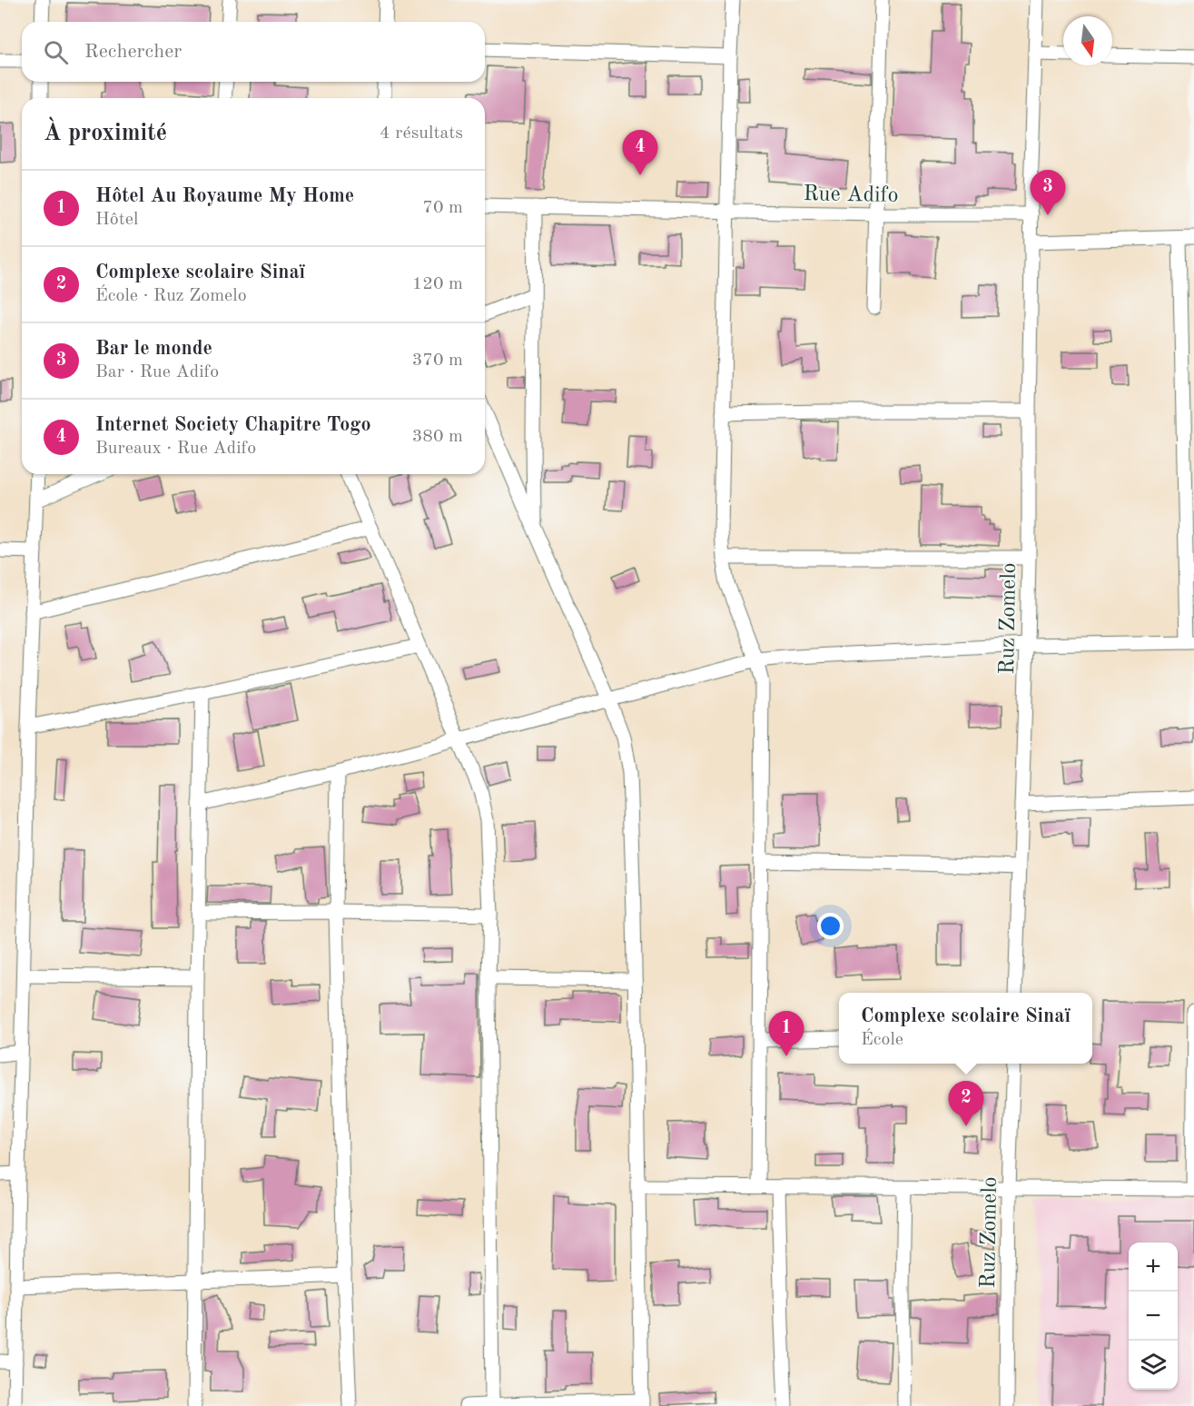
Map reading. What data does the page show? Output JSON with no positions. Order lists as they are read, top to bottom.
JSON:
{
  "streets": {
    "street": ["Rue Adifo", "Ruz Zomelo"]
  },
  "north": "bottom",
  "page": {
    "search": "Rechercher",
    "heading": ["À proximité", "4 résultats"],
    "pins": [
      "4",
      "3",
      "1",
      "2"
    ],
    "list": [
      {
        "mark": "1",
        "name": "Hôtel Au Royaume My Home",
        "note": "Hôtel",
        "value": "70 m"
      },
      {
        "mark": "2",
        "name": "Complexe scolaire Sinaï",
        "note": "École · Ruz Zomelo",
        "value": "120 m"
      },
      {
        "mark": "3",
        "name": "Bar le monde",
        "note": "Bar · Rue Adifo",
        "value": "370 m"
      },
      {
        "mark": "4",
        "name": "Internet Society Chapitre Togo",
        "note": "Bureaux · Rue Adifo",
        "value": "380 m"
      }
    ],
    "popup": ["Complexe scolaire Sinaï", "École"],
    "map_buttons": ["+", "−"]
  }
}
